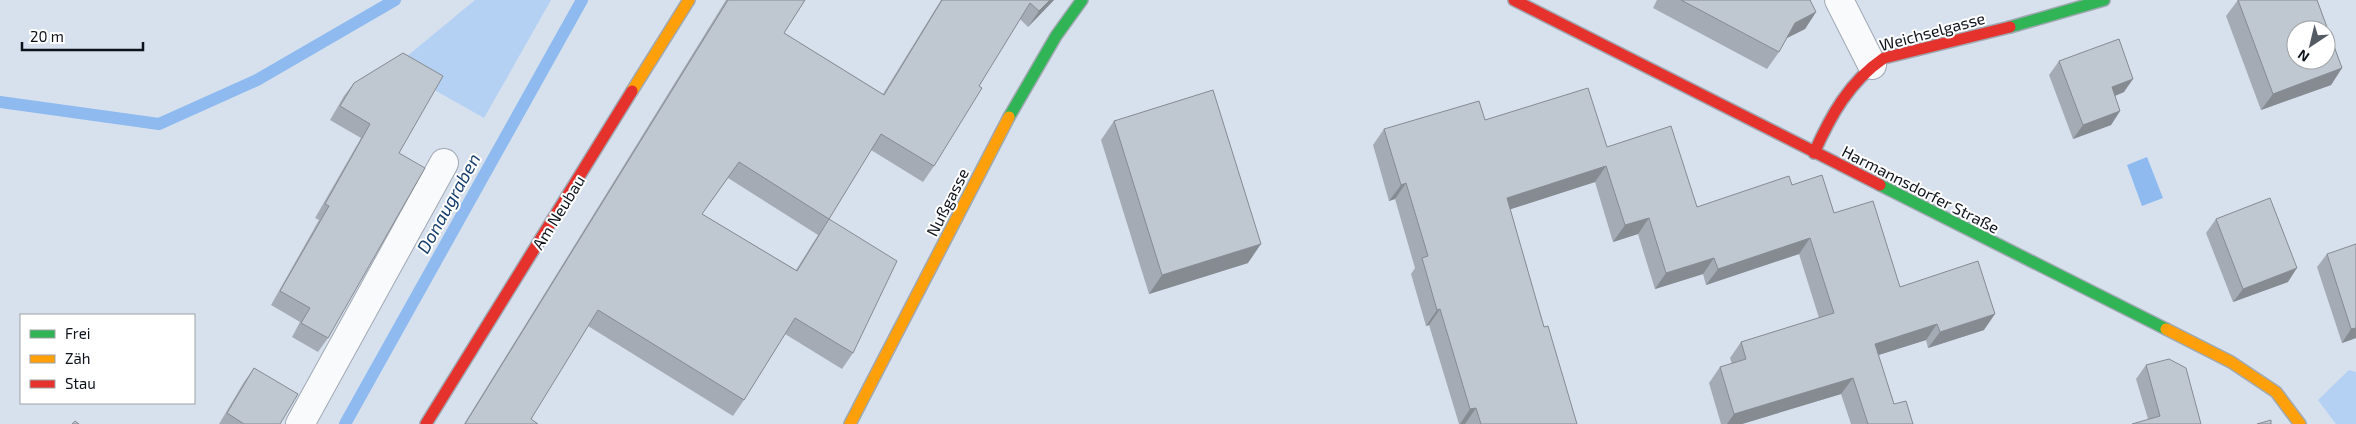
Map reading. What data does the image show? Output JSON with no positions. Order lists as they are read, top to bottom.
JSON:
{
  "streets": {
    "street": [
      "Weichselgasse",
      "Harmannsdorfer Straße",
      "Nußgasse",
      "Am Neubau"
    ]
  },
  "crossings": [
    ["Weichselgasse", "Harmannsdorfer Straße"]
  ],
  "water": ["Donaugraben"],
  "legend": ["Frei", "Zäh", "Stau"],
  "scale_bar": "20 m",
  "north": "bottom left"
}
